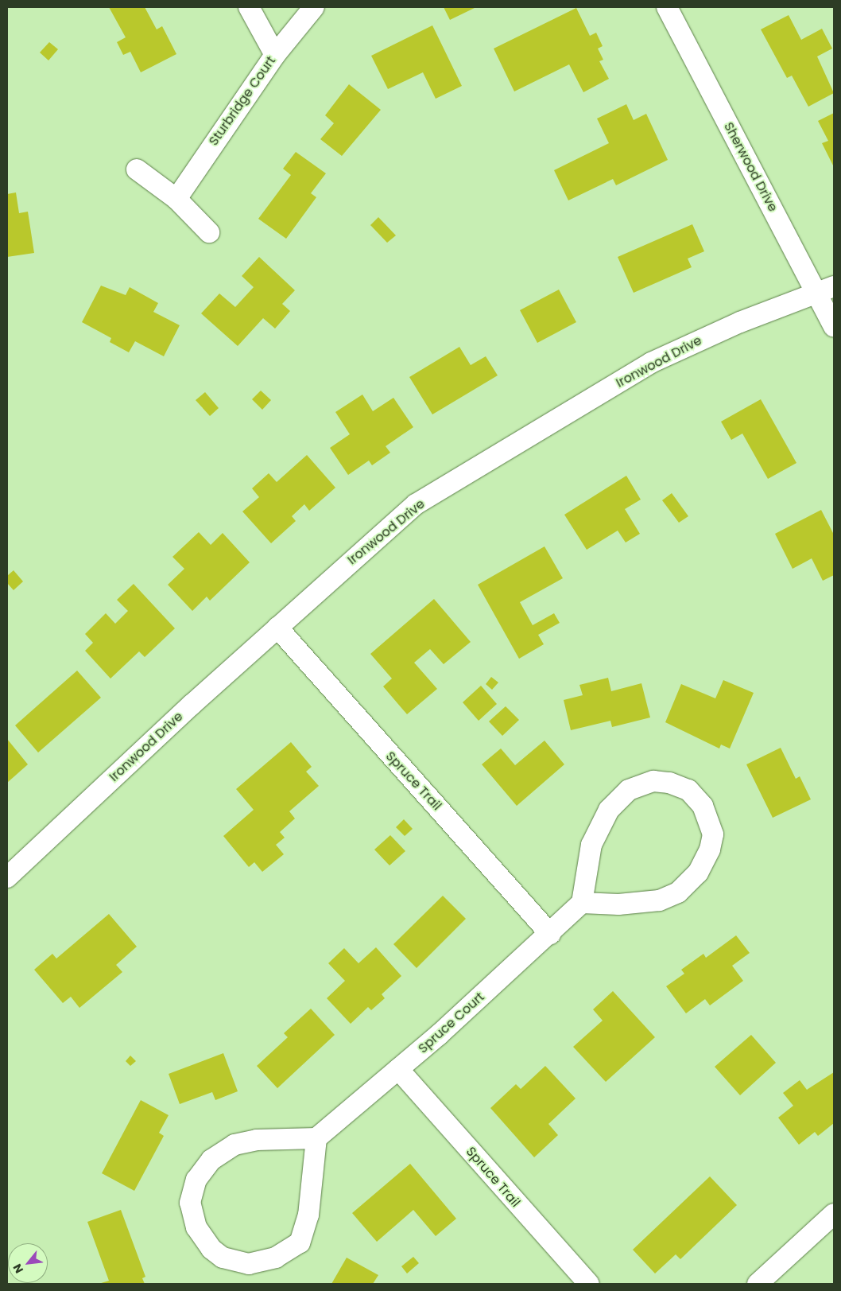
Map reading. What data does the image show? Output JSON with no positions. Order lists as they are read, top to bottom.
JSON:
{
  "streets": {
    "street": [
      "Sturbridge Court",
      "Sherwood Drive",
      "Ironwood Drive",
      "Spruce Trail",
      "Spruce Court"
    ]
  },
  "crossings": [
    ["Sherwood Drive", "Ironwood Drive"],
    ["Ironwood Drive", "Spruce Trail"],
    ["Spruce Trail", "Spruce Court"]
  ],
  "north": "bottom left"
}
